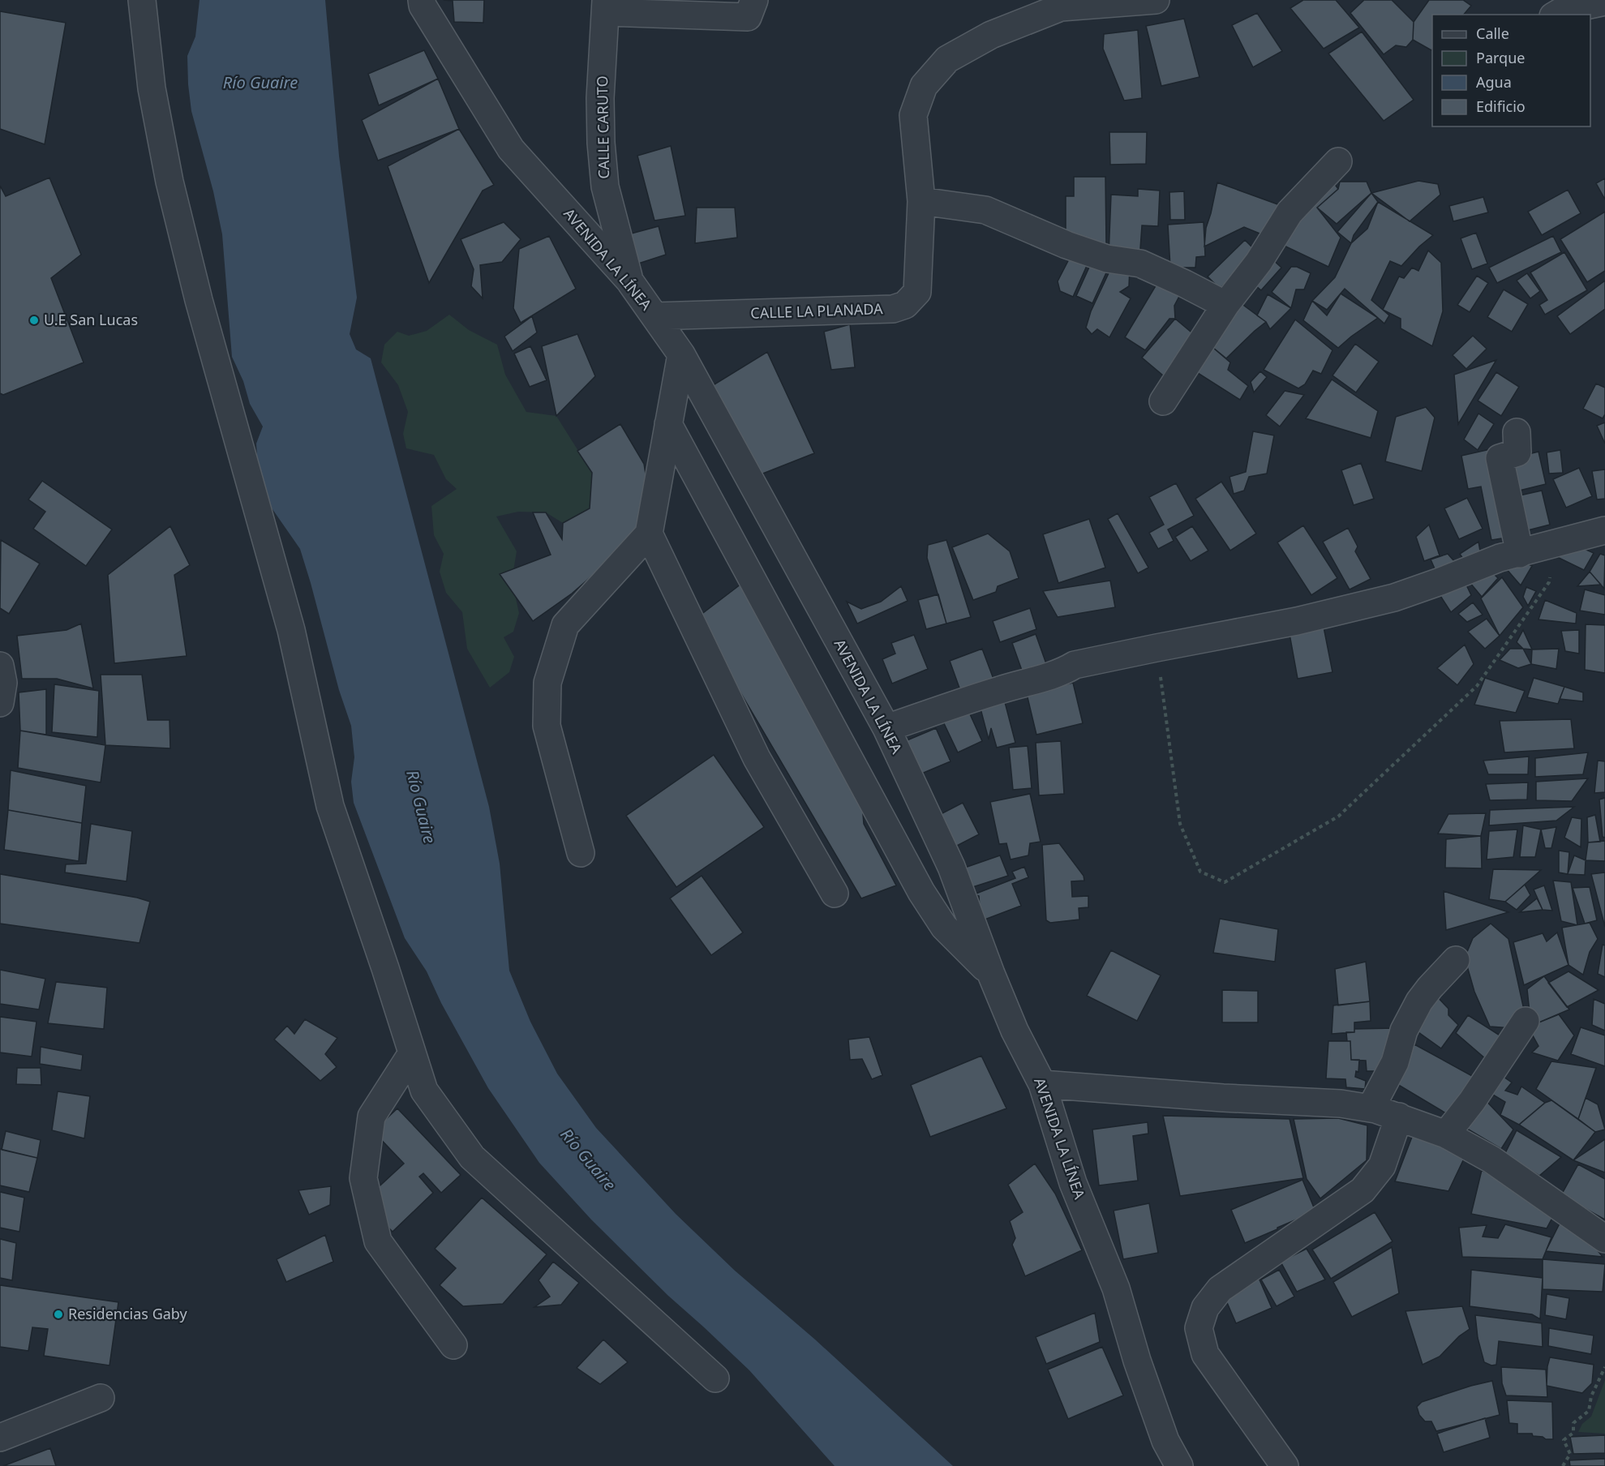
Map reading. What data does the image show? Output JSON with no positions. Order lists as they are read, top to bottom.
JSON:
{
  "streets": {
    "street": ["CALLE CARUTO", "AVENIDA LA LÍNEA", "CALLE LA PLANADA"]
  },
  "crossings": [
    ["CALLE CARUTO", "AVENIDA LA LÍNEA"],
    ["AVENIDA LA LÍNEA", "CALLE LA PLANADA"]
  ],
  "water": ["Río Guaire"],
  "places": ["U.E San Lucas", "Residencias Gaby"],
  "legend": [
    "Calle",
    "Parque",
    "Agua",
    "Edificio"
  ]
}
